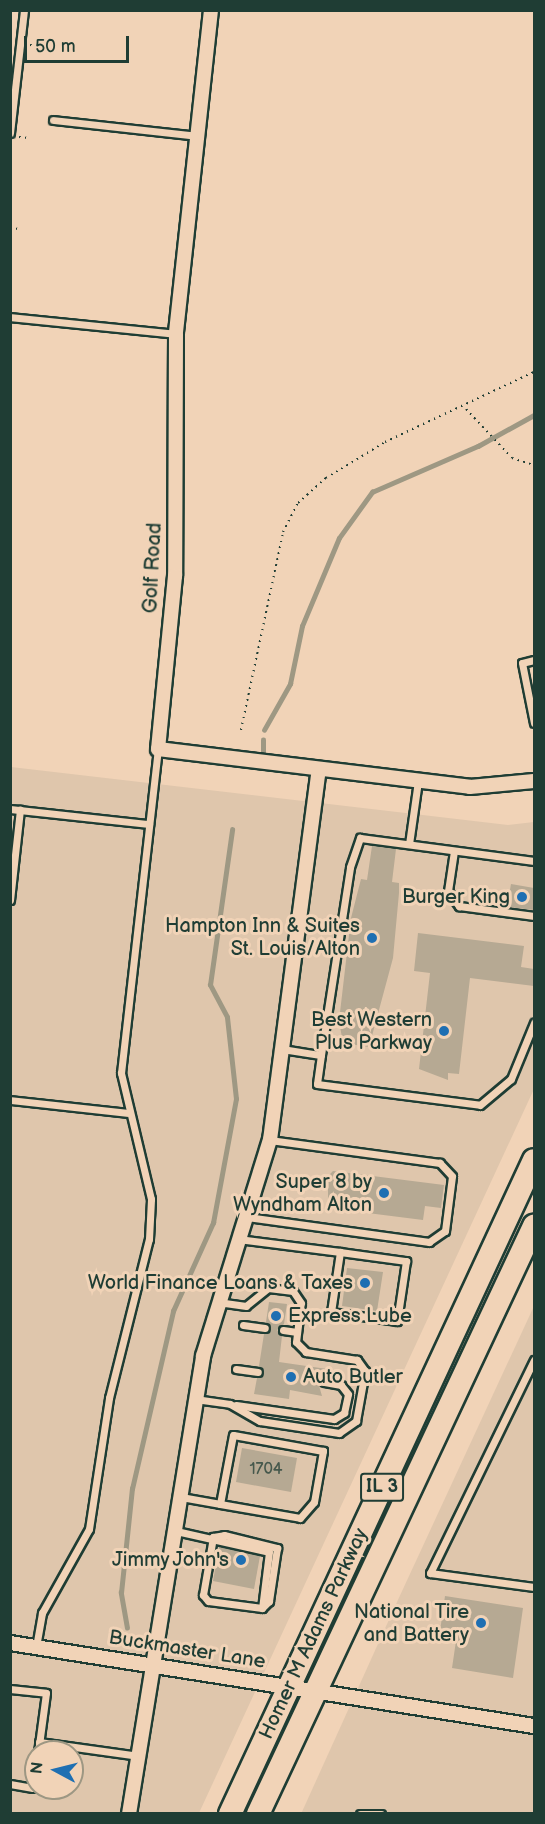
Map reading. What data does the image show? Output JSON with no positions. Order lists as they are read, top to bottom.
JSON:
{
  "streets": {
    "main road": ["IL 3", "Homer M Adams Parkway"],
    "street": ["Golf Road", "Buckmaster Lane"]
  },
  "crossings": [
    ["Homer M Adams Parkway", "Buckmaster Lane"]
  ],
  "places": [
    "Burger King",
    "Hampton Inn & Suites St. Louis/Alton",
    "Best Western Plus Parkway",
    "Super 8 by Wyndham Alton",
    "World Finance Loans & Taxes",
    "Express Lube",
    "Auto Butler",
    "Jimmy John's",
    "National Tire and Battery"
  ],
  "house_numbers": ["1704"],
  "scale_bar": "50 m",
  "north": "left"
}
